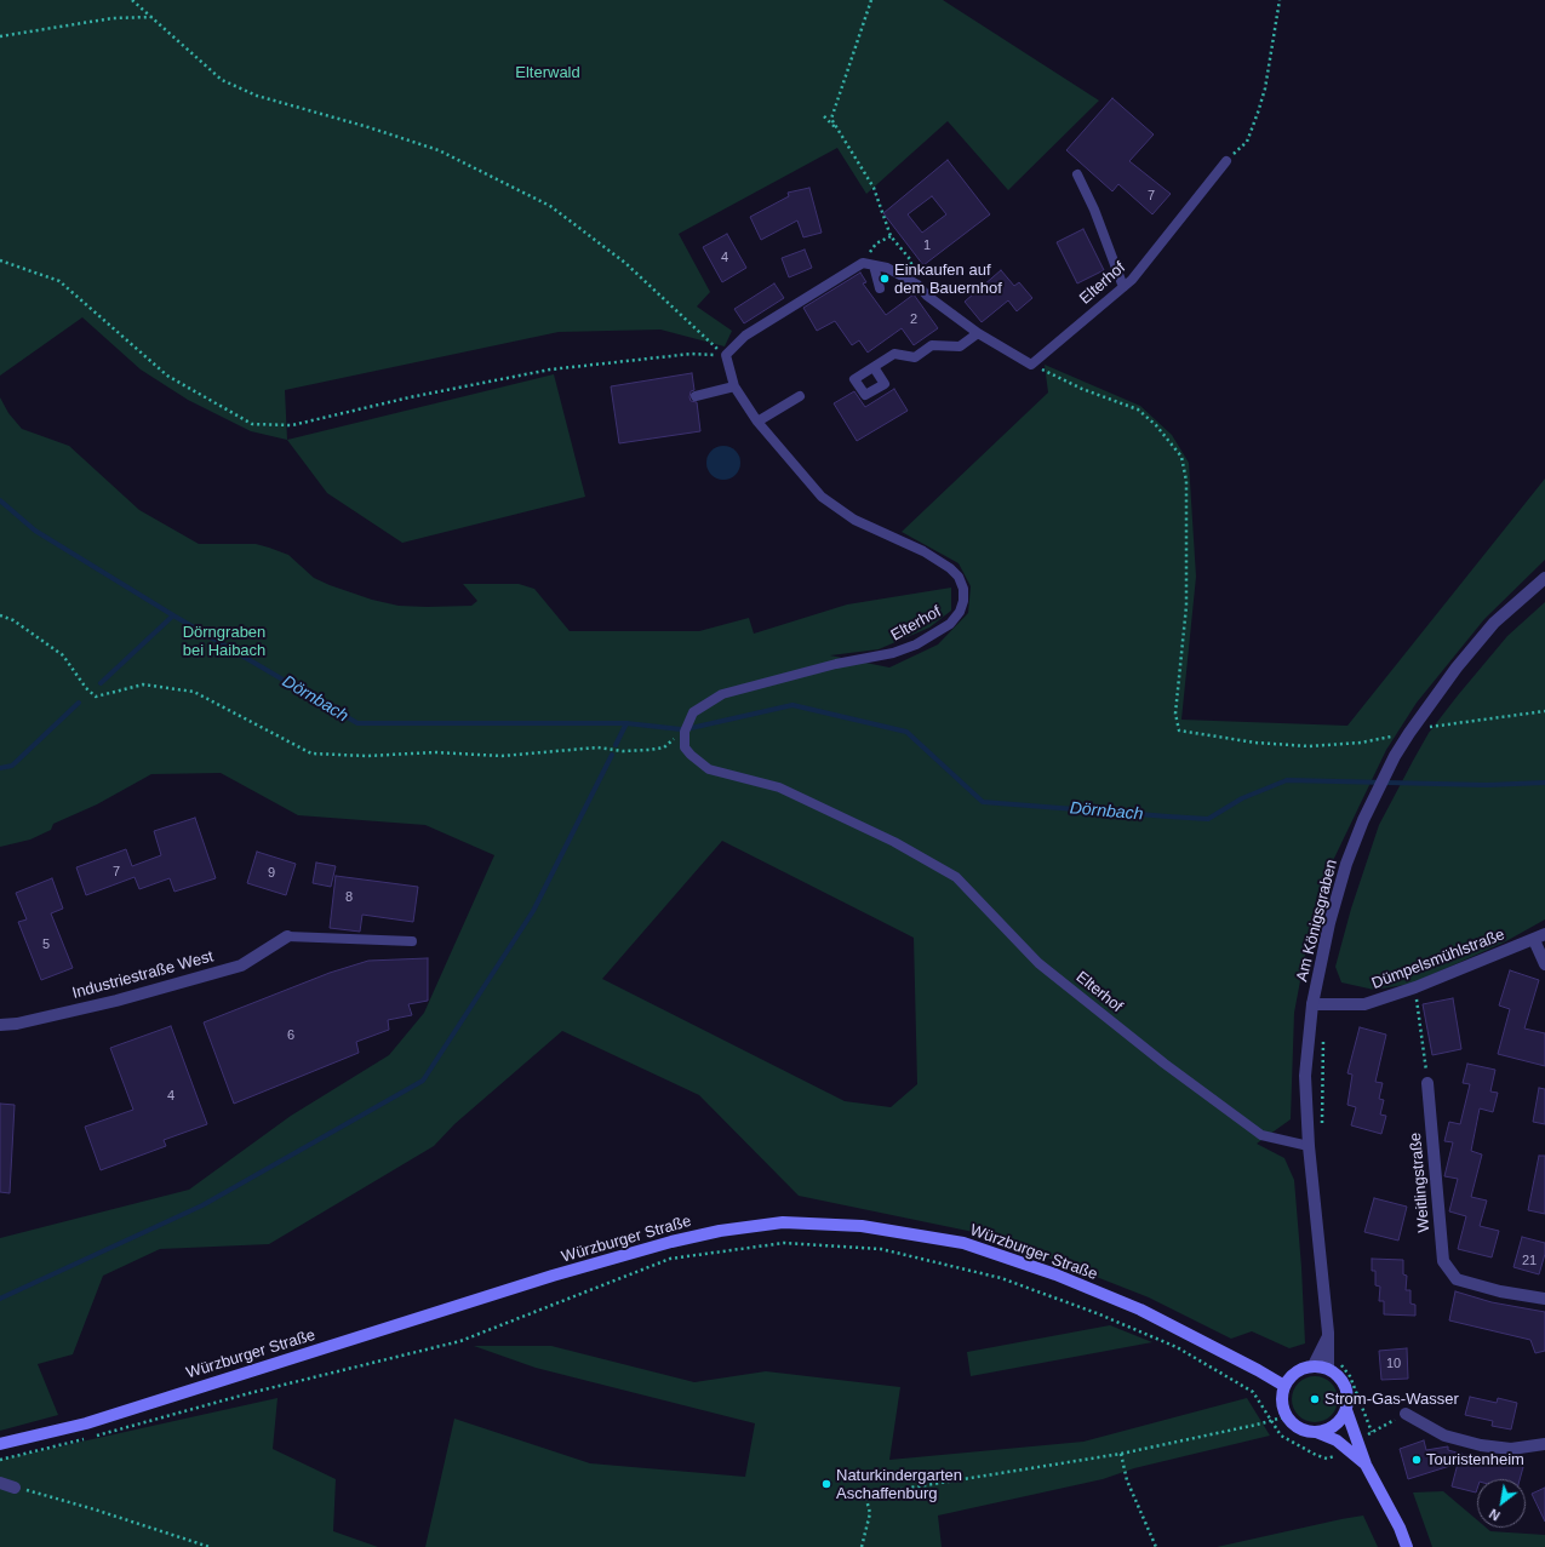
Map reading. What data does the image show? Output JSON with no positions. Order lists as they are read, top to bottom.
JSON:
{
  "streets": {
    "main road": ["Würzburger Straße"],
    "street": [
      "Am Königsgraben",
      "Dümpelsmühlstraße",
      "Industriestraße West",
      "Weitlingstraße"
    ],
    "lane": ["Elterhof"]
  },
  "crossings": [
    ["Elterhof", "Am Königsgraben"],
    ["Am Königsgraben", "Dümpelsmühlstraße"],
    ["Am Königsgraben", "Würzburger Straße"]
  ],
  "water": ["Dörnbach"],
  "parks": ["Elterwald", "Dörngraben bei Haibach"],
  "places": [
    "Einkaufen auf dem Bauernhof",
    "Strom-Gas-Wasser",
    "Touristenheim",
    "Naturkindergarten Aschaffenburg"
  ],
  "house_numbers": [
    "7",
    "1",
    "4",
    "2",
    "7",
    "9",
    "8",
    "5",
    "6",
    "4",
    "21",
    "10"
  ],
  "north": "bottom left"
}
